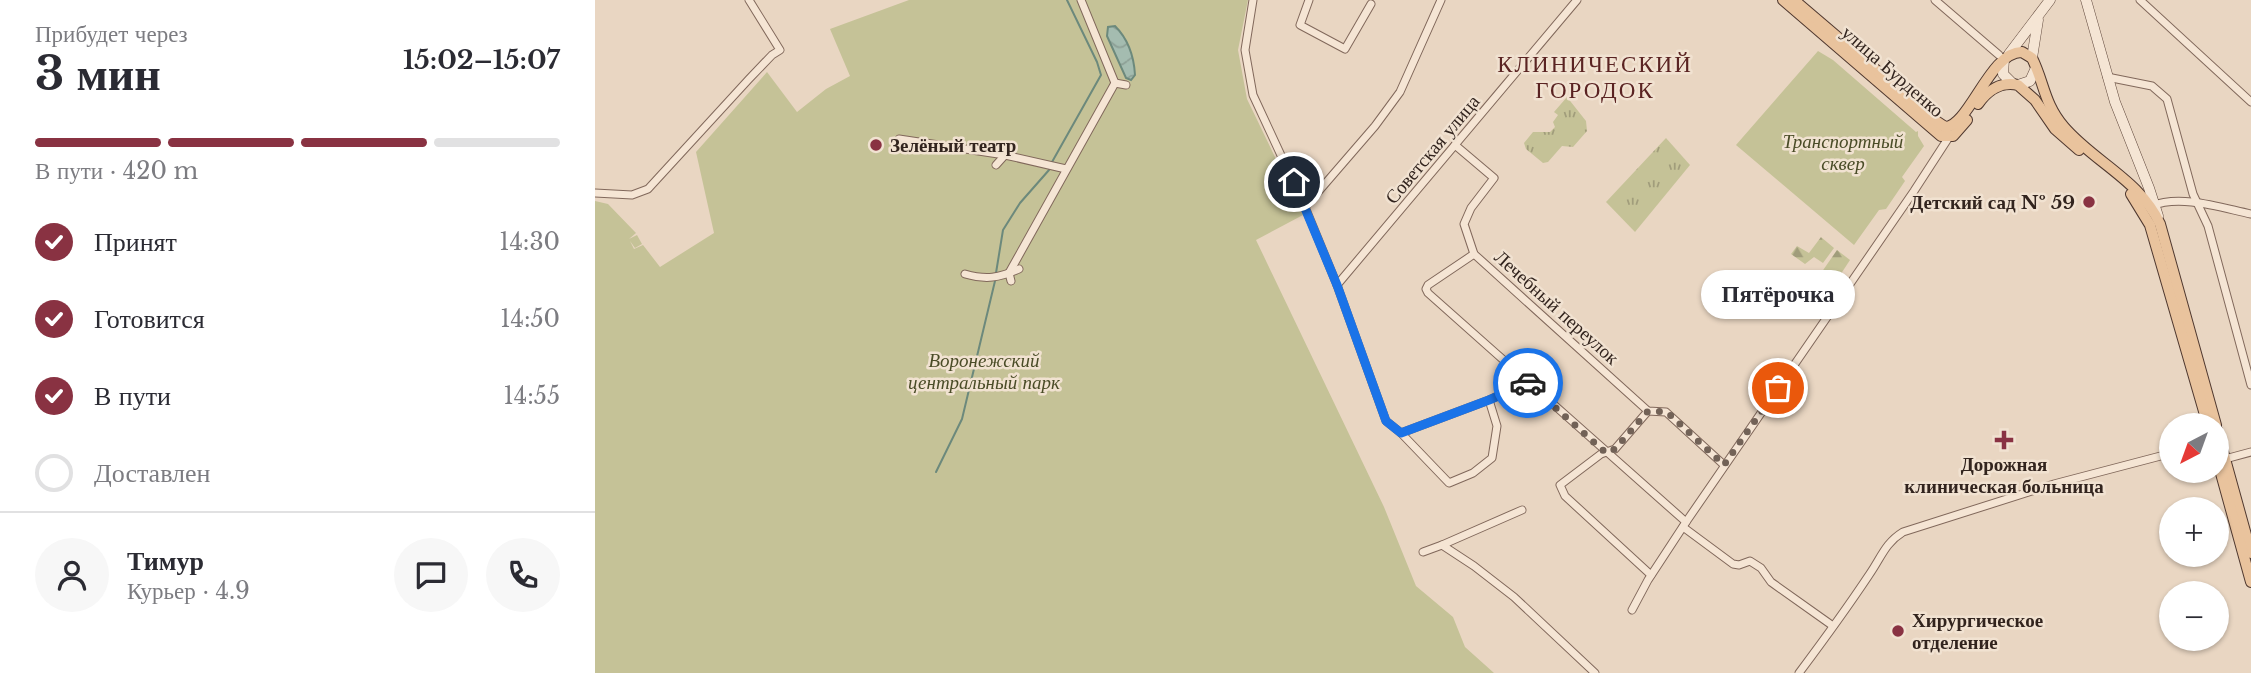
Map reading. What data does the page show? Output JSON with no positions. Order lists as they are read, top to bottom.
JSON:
{
  "streets": {
    "main road": ["улица Бурденко"],
    "street": ["Советская улица", "Лечебный переулок"]
  },
  "crossings": [
    ["Советская улица", "Лечебный переулок"]
  ],
  "districts": ["КЛИНИЧЕСКИЙ ГОРОДОК"],
  "parks": ["Транспортный сквер", "Воронежский центральный парк"],
  "places": {
    "other": [
      "Зелёный театр",
      "Детский сад № 59",
      "Пятёрочка",
      "Хирургическое отделение"
    ],
    "health": ["Дорожная клиническая больница"]
  },
  "north": "bottom left",
  "page": {
    "heading": ["3 мин", "Прибудет через", "15:02–15:07"],
    "panel": ["Тимур", "Курьер · 4.9"],
    "bar": "В пути · 420 m",
    "list": [
      ["Принят", "14:30"],
      ["Готовится", "14:50"],
      ["В пути", "14:55"],
      "Доставлен"
    ],
    "bubble": "Пятёрочка",
    "map_buttons": ["+", "−"]
  }
}
